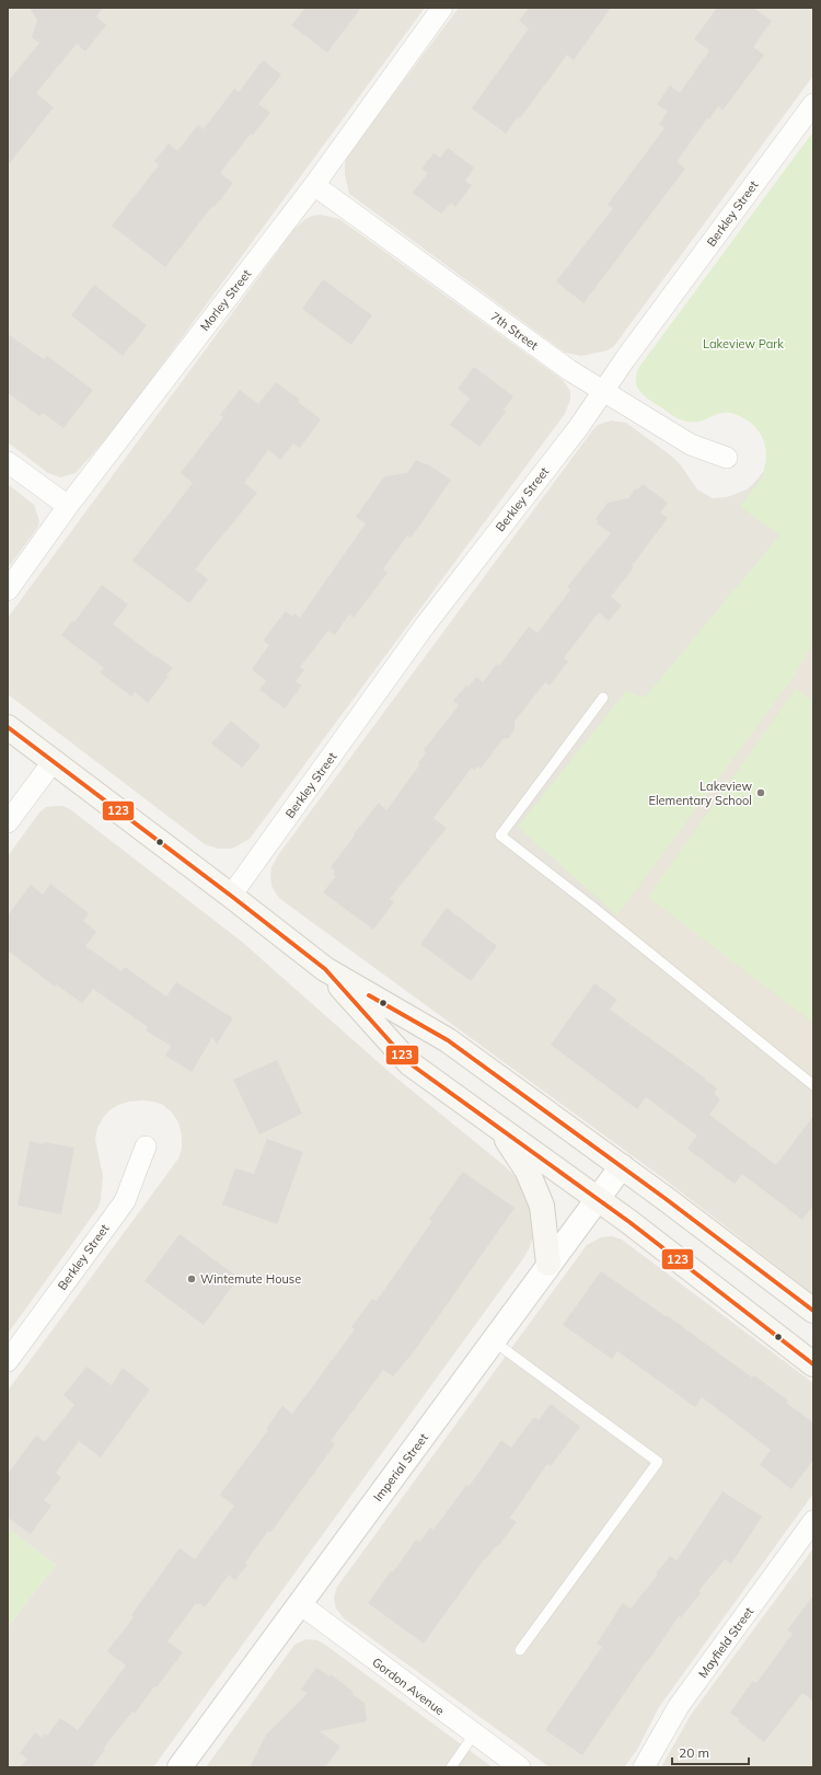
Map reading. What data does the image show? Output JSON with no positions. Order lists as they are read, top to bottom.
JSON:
{
  "streets": {
    "street": [
      "Berkley Street",
      "Morley Street",
      "7th Street",
      "Imperial Street",
      "Mayfield Street",
      "Gordon Avenue"
    ]
  },
  "crossings": [
    ["Berkley Street", "7th Street"],
    ["Morley Street", "7th Street"],
    ["Imperial Street", "Gordon Avenue"]
  ],
  "parks": ["Lakeview Park"],
  "places": ["Lakeview Elementary School", "Wintemute House"],
  "lines": ["transit line 123"],
  "scale_bar": "20 m"
}
